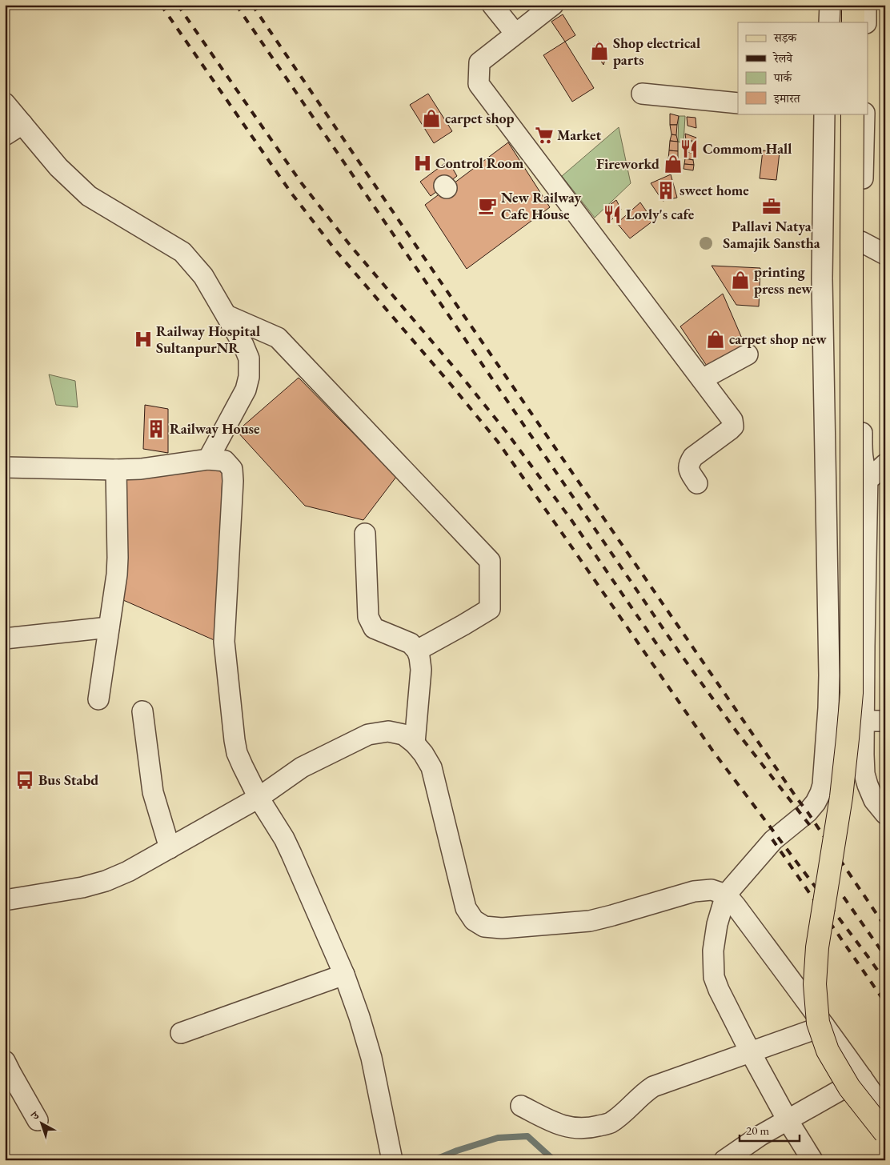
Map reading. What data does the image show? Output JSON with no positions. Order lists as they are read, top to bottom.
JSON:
{
  "places": {
    "shop": [
      "Shop electrical parts",
      "carpet shop",
      "Fireworkd",
      "printing press new",
      "carpet shop new"
    ],
    "supermarket": ["Market"],
    "restaurant": ["Commom Hall", "Lovly's cafe"],
    "hospital": ["Control Room", "Railway Hospital SultanpurNR"],
    "building": ["sweet home", "Railway House"],
    "cafe": ["New Railway Cafe House"],
    "office": ["Pallavi Natya Samajik Sanstha"],
    "bus stop": ["Bus Stabd"]
  },
  "legend": [
    "सड़क",
    "रेलवे",
    "पार्क",
    "इमारत"
  ],
  "scale_bar": "20 m",
  "north": "top left"
}
